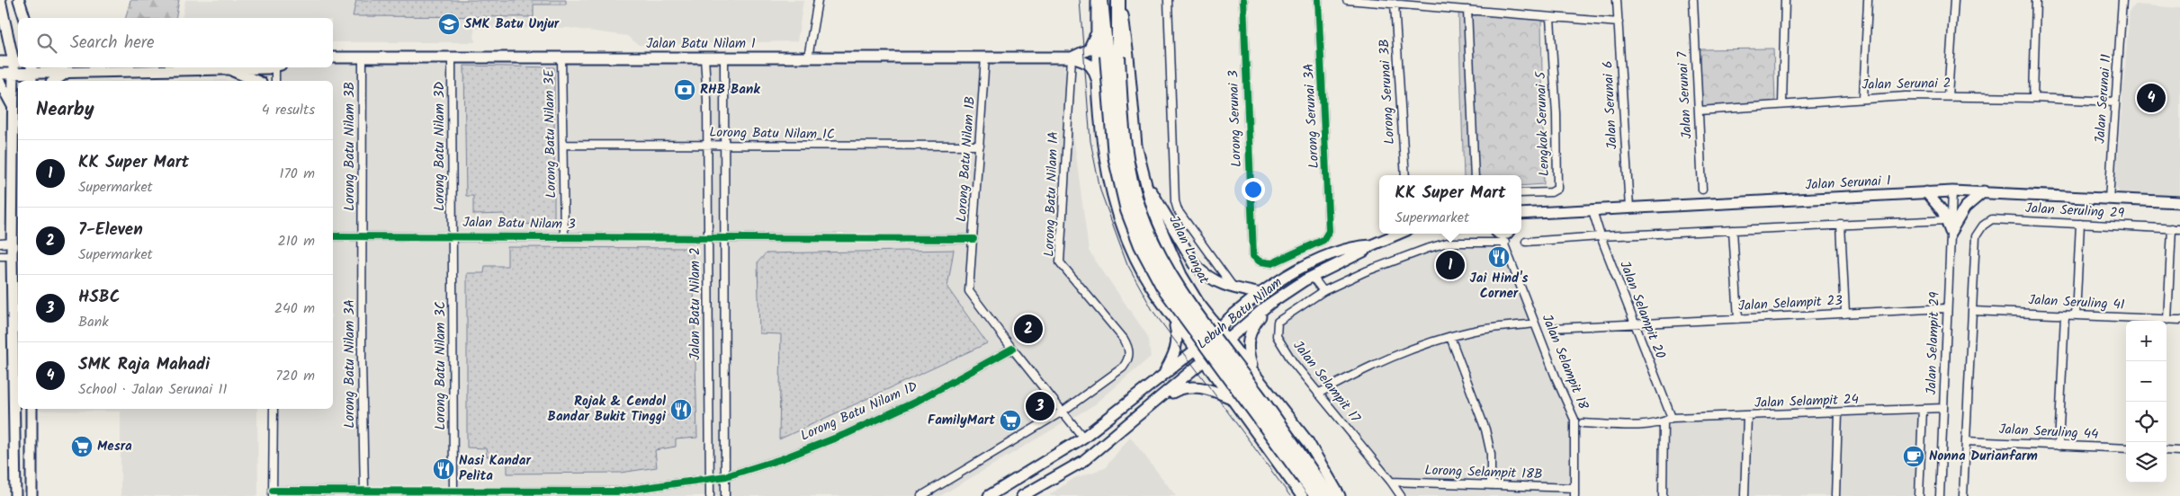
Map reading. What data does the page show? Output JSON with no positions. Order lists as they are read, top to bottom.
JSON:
{
  "streets": {
    "highway": ["Jalan Langat"],
    "main road": ["Jalan Batu Nilam 1", "Jalan Serunai 1", "Lebuh Batu Nilam"],
    "street": [
      "Jalan Serunai 2",
      "Lorong Serunai 3B",
      "Jalan Serunai 7",
      "Jalan Serunai 11",
      "Jalan Serunai 6",
      "Lorong Serunai 3A",
      "Lorong Serunai 3",
      "Lengkok Serunai 5",
      "Lorong Batu Nilam 3E",
      "Lorong Batu Nilam 1C",
      "Lorong Batu Nilam 3B",
      "Lorong Batu Nilam 3D",
      "Lorong Batu Nilam 1B",
      "Lorong Batu Nilam 1A",
      "Jalan Seruling 29",
      "Jalan Batu Nilam 3",
      "Jalan Seruling 41",
      "Jalan Batu Nilam 2",
      "Jalan Selampit 23",
      "Jalan Selampit 20",
      "Jalan Selampit 29",
      "Jalan Selampit 18",
      "Lorong Batu Nilam 3A",
      "Lorong Batu Nilam 3C",
      "Jalan Selampit 17",
      "Jalan Selampit 24",
      "Lorong Batu Nilam 1D",
      "Jalan Seruling 44",
      "Lorong Selampit 18B"
    ]
  },
  "crossings": [
    ["Jalan Batu Nilam 1", "Lorong Batu Nilam 3E"],
    ["Jalan Batu Nilam 1", "Lorong Batu Nilam 3B"],
    ["Jalan Batu Nilam 1", "Lorong Batu Nilam 3D"],
    ["Jalan Batu Nilam 1", "Lorong Batu Nilam 1B"],
    ["Jalan Batu Nilam 1", "Lorong Batu Nilam 1A"],
    ["Jalan Batu Nilam 1", "Jalan Batu Nilam 2"],
    ["Jalan Serunai 2", "Jalan Serunai 7"],
    ["Jalan Serunai 2", "Jalan Serunai 11"],
    ["Jalan Serunai 11", "Jalan Serunai 1"],
    ["Jalan Serunai 6", "Jalan Serunai 1"],
    ["Lorong Serunai 3A", "Lorong Serunai 3"],
    ["Lorong Batu Nilam 3E", "Lorong Batu Nilam 1C"],
    ["Lorong Batu Nilam 3E", "Jalan Batu Nilam 3"],
    ["Lorong Batu Nilam 1C", "Lorong Batu Nilam 1B"],
    ["Lorong Batu Nilam 1C", "Jalan Batu Nilam 2"],
    ["Lorong Batu Nilam 3B", "Jalan Batu Nilam 3"],
    ["Lorong Batu Nilam 3B", "Lorong Batu Nilam 3A"],
    ["Lorong Batu Nilam 3D", "Jalan Batu Nilam 3"],
    ["Lorong Batu Nilam 3D", "Lorong Batu Nilam 3C"],
    ["Lorong Batu Nilam 1B", "Lorong Batu Nilam 1A"],
    ["Lorong Batu Nilam 1B", "Lebuh Batu Nilam"],
    ["Lorong Batu Nilam 1B", "Lorong Batu Nilam 1D"],
    ["Jalan Serunai 1", "Jalan Selampit 20"],
    ["Jalan Serunai 1", "Jalan Selampit 29"],
    ["Jalan Seruling 29", "Jalan Seruling 41"],
    ["Jalan Batu Nilam 3", "Jalan Batu Nilam 2"],
    ["Jalan Batu Nilam 3", "Lorong Batu Nilam 3A"],
    ["Jalan Batu Nilam 3", "Lorong Batu Nilam 3C"],
    ["Jalan Langat", "Lebuh Batu Nilam"],
    ["Jalan Batu Nilam 2", "Lorong Batu Nilam 1D"],
    ["Jalan Selampit 23", "Jalan Selampit 20"],
    ["Jalan Selampit 23", "Jalan Selampit 29"],
    ["Jalan Selampit 20", "Jalan Selampit 24"],
    ["Jalan Selampit 29", "Jalan Selampit 24"],
    ["Jalan Selampit 18", "Lorong Selampit 18B"],
    ["Lorong Batu Nilam 3A", "Lorong Batu Nilam 1D"],
    ["Lorong Batu Nilam 3C", "Lorong Batu Nilam 1D"],
    ["Jalan Selampit 17", "Lorong Selampit 18B"]
  ],
  "places": {
    "school or university": ["SMK Batu Unjur"],
    "bank": ["RHB Bank"],
    "restaurant": ["Jai Hind's Corner", "Rojak & Cendol Bandar Bukit Tinggi", "Nasi Kandar Pelita"],
    "supermarket": ["FamilyMart", "Mesra"],
    "cafe": ["Nonna Durianfarm"]
  },
  "page": {
    "search": "Search here",
    "heading": ["Nearby", "4 results"],
    "pins": [
      "4",
      "1",
      "2",
      "3"
    ],
    "list": [
      {
        "mark": "1",
        "name": "KK Super Mart",
        "note": "Supermarket",
        "value": "170 m"
      },
      {
        "mark": "2",
        "name": "7-Eleven",
        "note": "Supermarket",
        "value": "210 m"
      },
      {
        "mark": "3",
        "name": "HSBC",
        "note": "Bank",
        "value": "240 m"
      },
      {
        "mark": "4",
        "name": "SMK Raja Mahadi",
        "note": "School · Jalan Serunai 11",
        "value": "720 m"
      }
    ],
    "popup": ["KK Super Mart", "Supermarket"],
    "map_buttons": ["+", "−"]
  }
}
